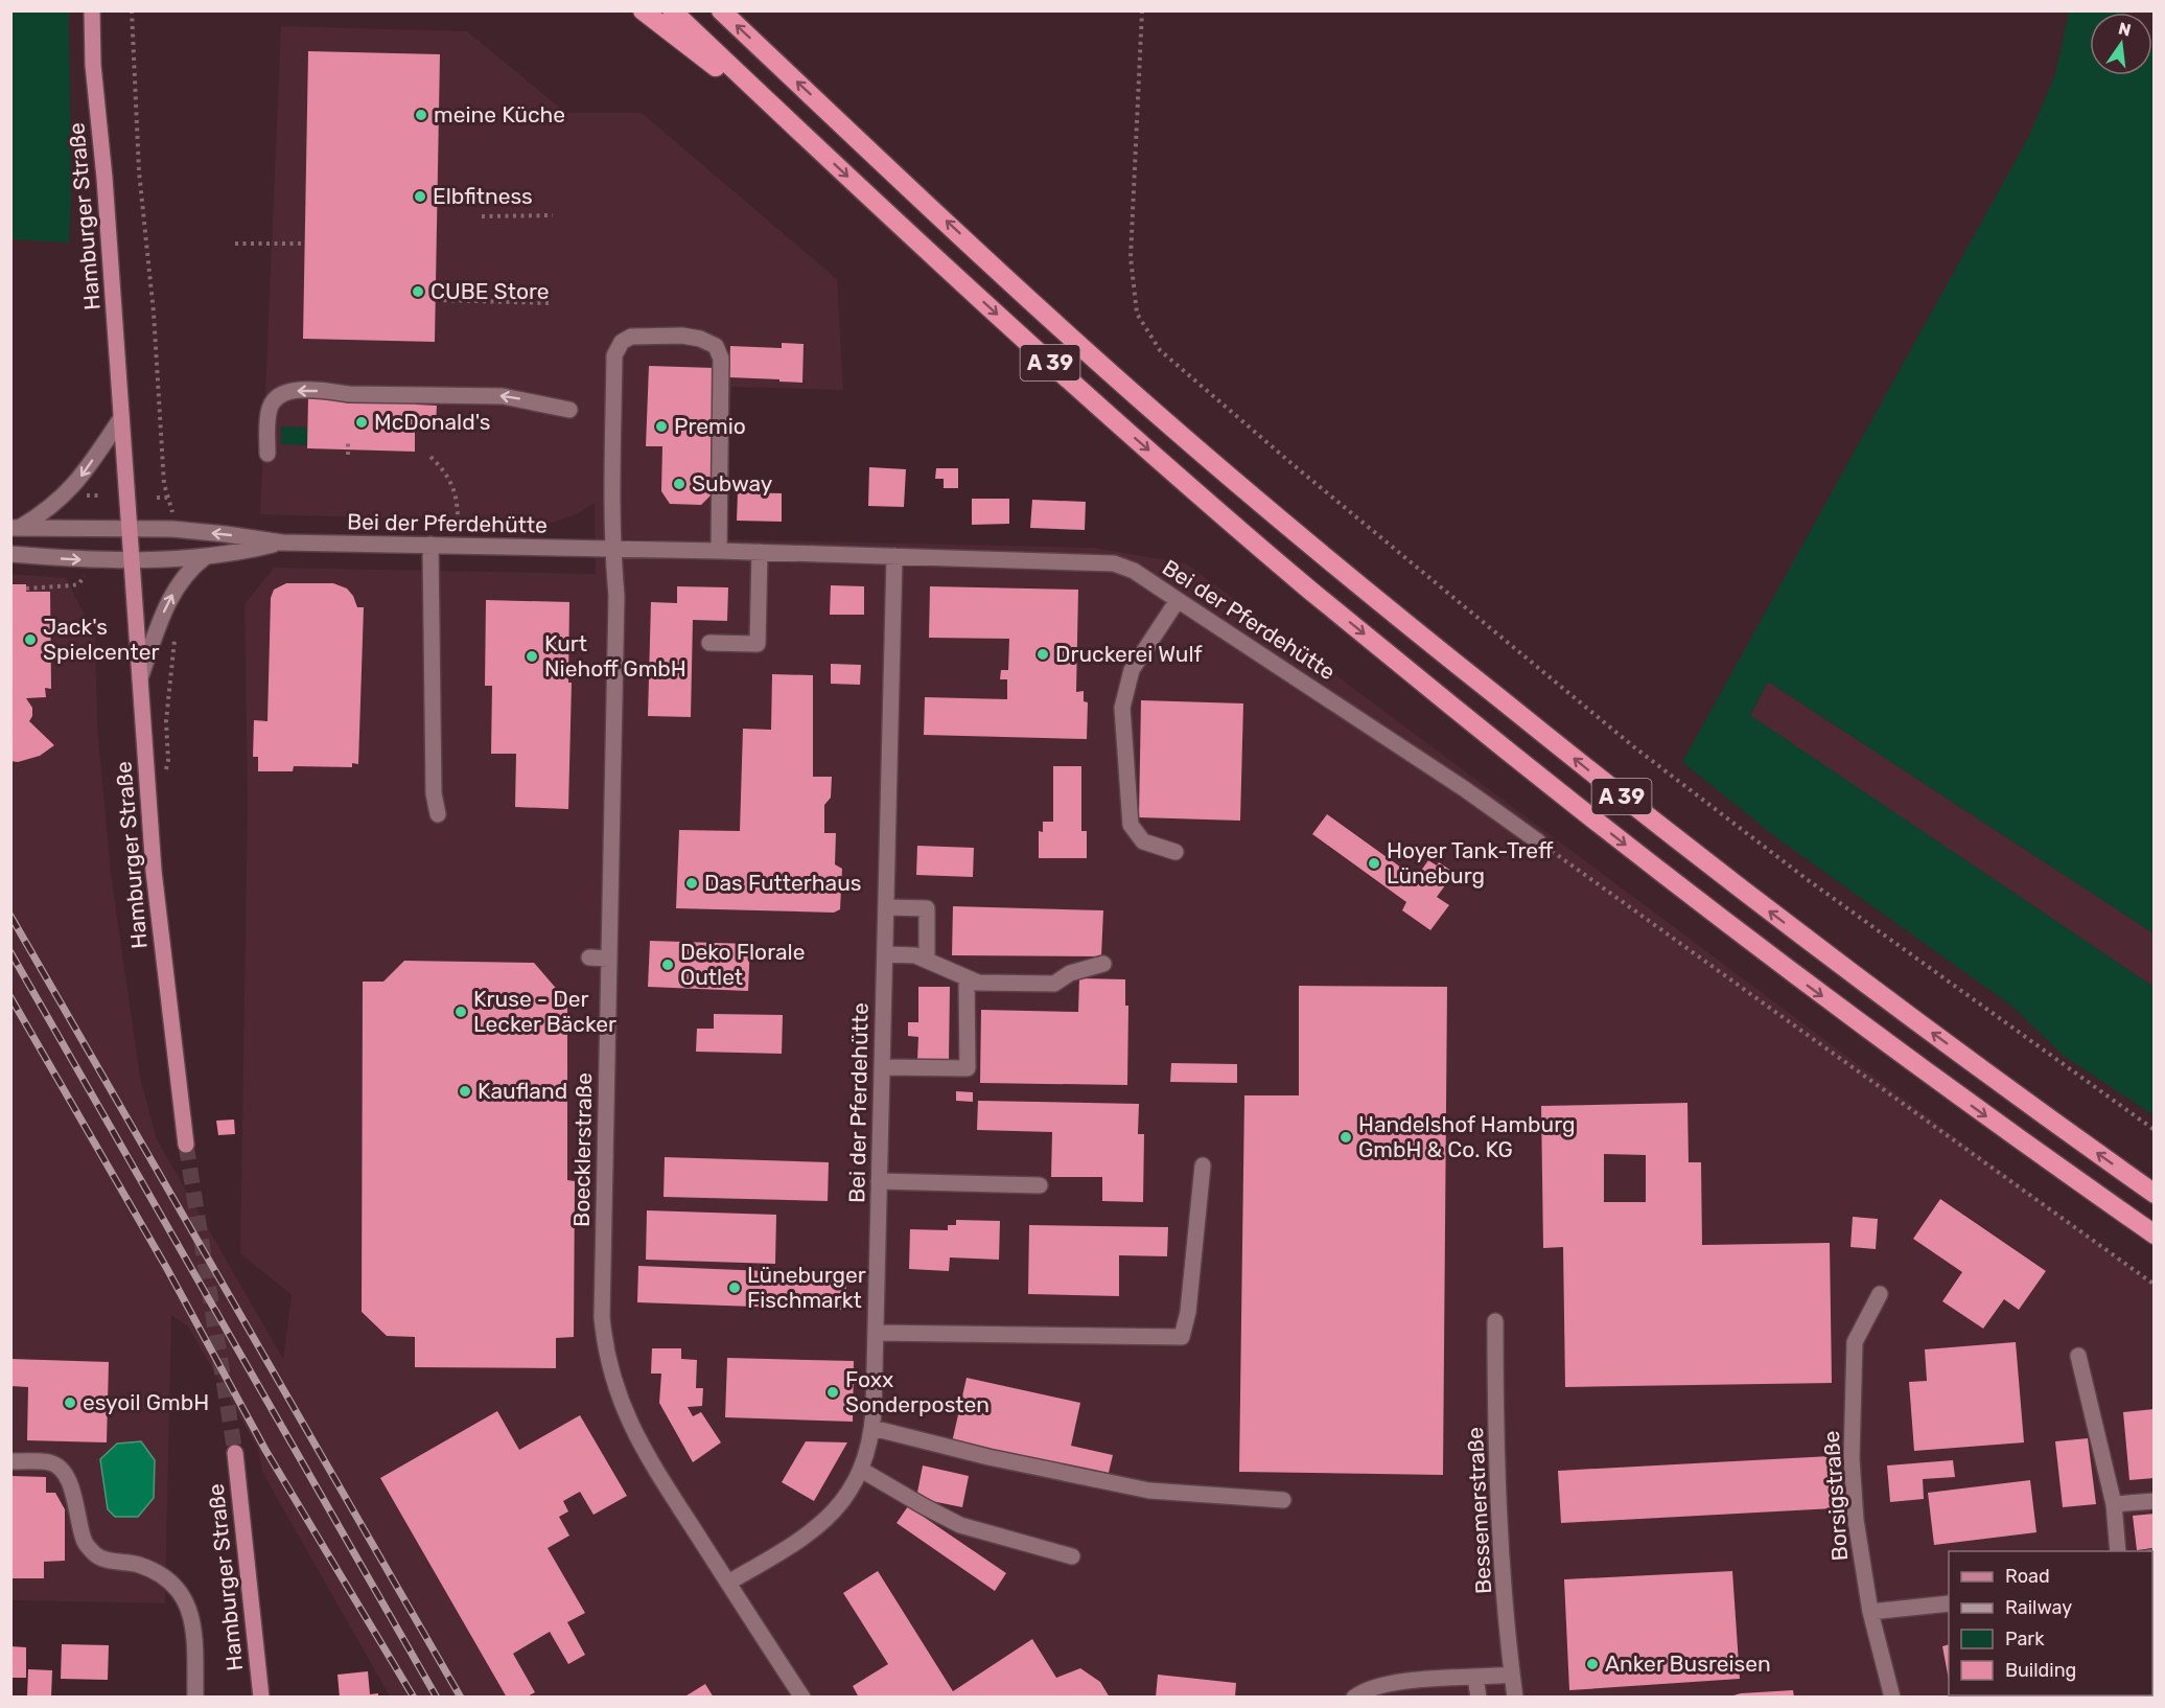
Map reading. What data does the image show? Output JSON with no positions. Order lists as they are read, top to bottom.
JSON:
{
  "streets": {
    "highway": ["A 39"],
    "main road": ["Hamburger Straße"],
    "street": [
      "Bei der Pferdehütte",
      "Boecklerstraße",
      "Borsigstraße",
      "Bessemerstraße"
    ]
  },
  "crossings": [
    ["Hamburger Straße", "Bei der Pferdehütte"],
    ["Bei der Pferdehütte", "Boecklerstraße"]
  ],
  "places": [
    "meine Küche",
    "Elbfitness",
    "CUBE Store",
    "McDonald's",
    "Premio",
    "Subway",
    "Jack's Spielcenter",
    "Druckerei Wulf",
    "Kurt Niehoff GmbH",
    "Hoyer Tank-Treff Lüneburg",
    "Das Futterhaus",
    "Deko Florale Outlet",
    "Kruse - Der Lecker Bäcker",
    "Kaufland",
    "Handelshof Hamburg GmbH & Co. KG",
    "Lüneburger Fischmarkt",
    "Foxx Sonderposten",
    "esyoil GmbH",
    "Anker Busreisen"
  ],
  "legend": [
    "Road",
    "Railway",
    "Park",
    "Building"
  ],
  "north": "top"
}
